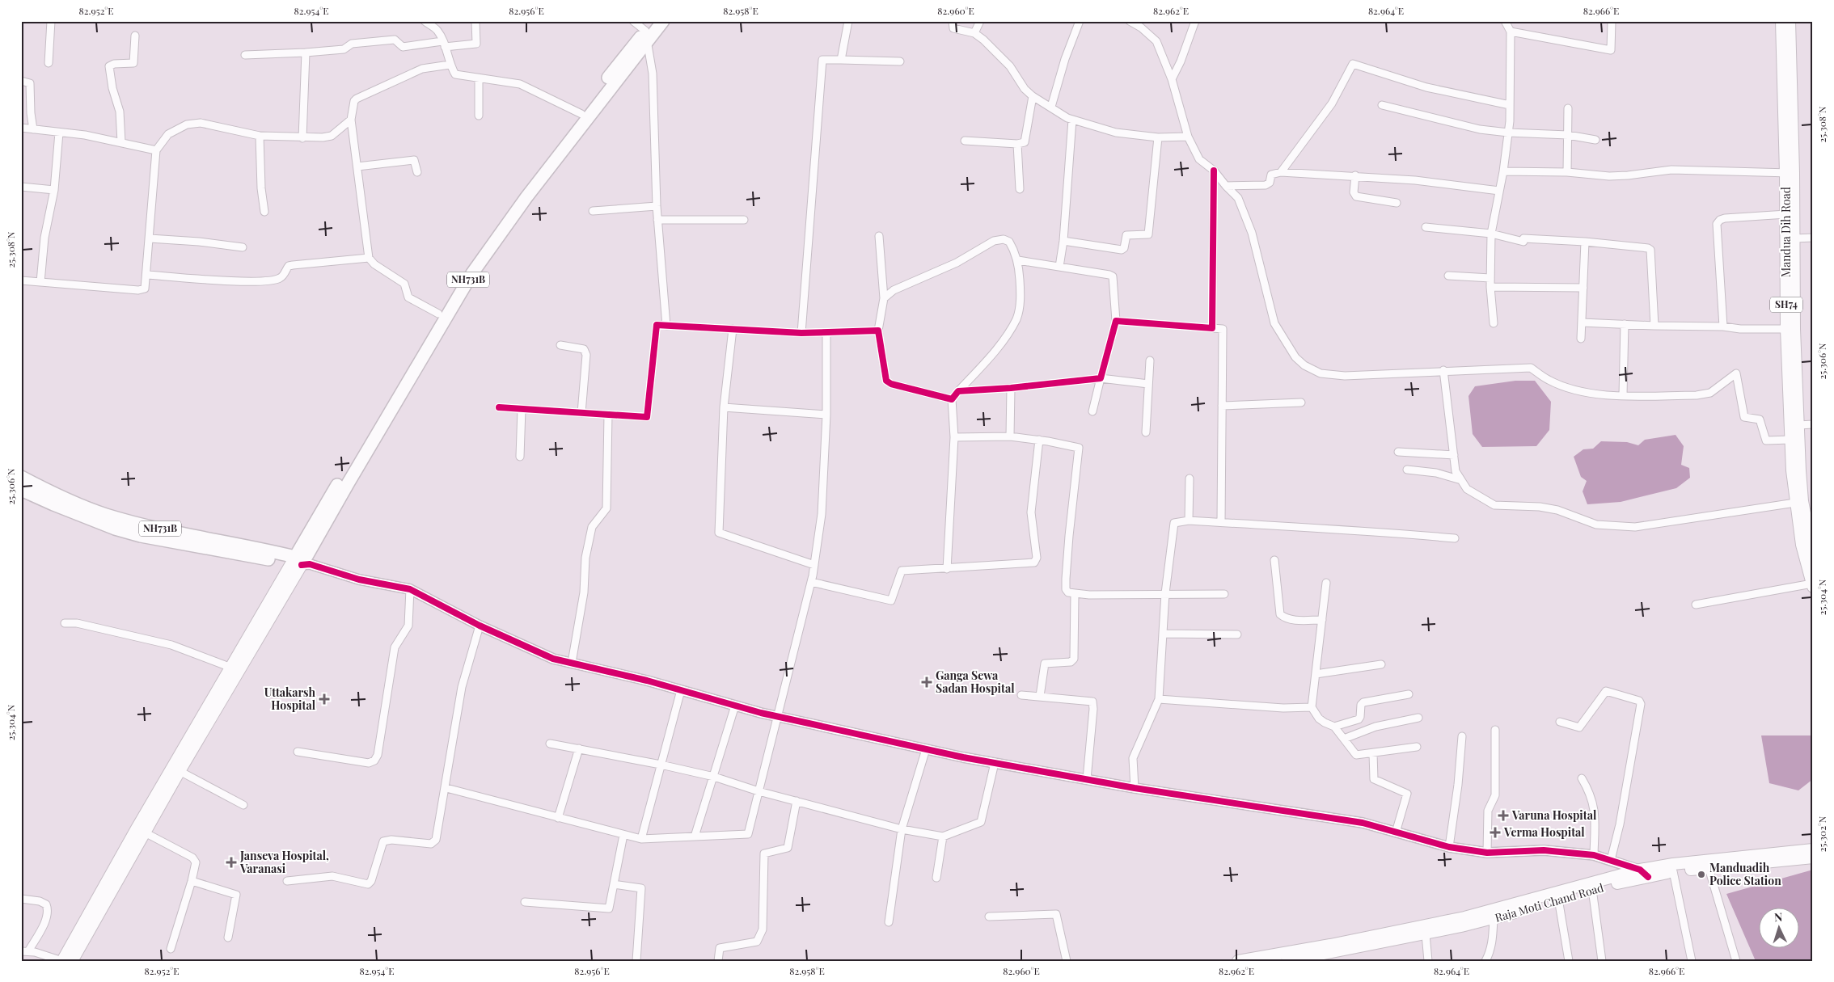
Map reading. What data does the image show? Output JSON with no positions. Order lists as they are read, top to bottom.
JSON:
{
  "streets": {
    "highway": ["NH731B"],
    "main road": ["Mandua Dih Road", "SH74", "Raja Moti Chand Road"]
  },
  "places": {
    "health": [
      "Ganga Sewa Sadan Hospital",
      "Uttakarsh Hospital",
      "Varuna Hospital",
      "Verma Hospital",
      "Janseva Hospital, Varanasi"
    ],
    "other": ["Manduadih Police Station"]
  },
  "north": "top",
  "coordinates": [
    "82.952°E",
    "82.954°E",
    "82.956°E",
    "82.958°E",
    "82.960°E",
    "82.962°E",
    "82.964°E",
    "82.966°E",
    "25.308°N",
    "25.306°N",
    "25.304°N",
    "25.302°N"
  ]
}
